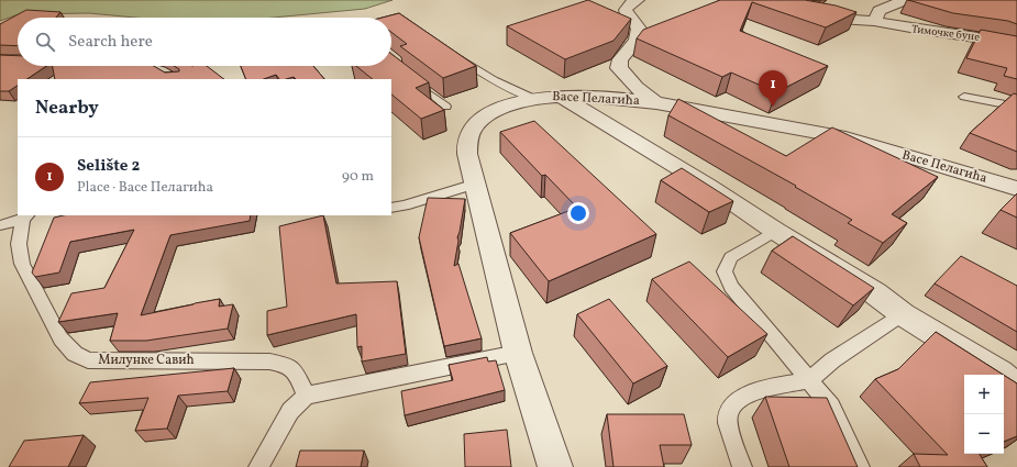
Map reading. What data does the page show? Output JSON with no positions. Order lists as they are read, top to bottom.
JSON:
{
  "streets": {
    "street": ["Тимочке буне", "Васе Пелагића"],
    "lane": ["Милунке Савић"]
  },
  "page": {
    "search": "Search here",
    "pins": "1",
    "heading": "Nearby",
    "list": [
      {
        "mark": "1",
        "name": "Selište 2",
        "note": "Place · Васе Пелагића",
        "value": "90 m"
      }
    ],
    "map_buttons": ["+", "−"]
  }
}
